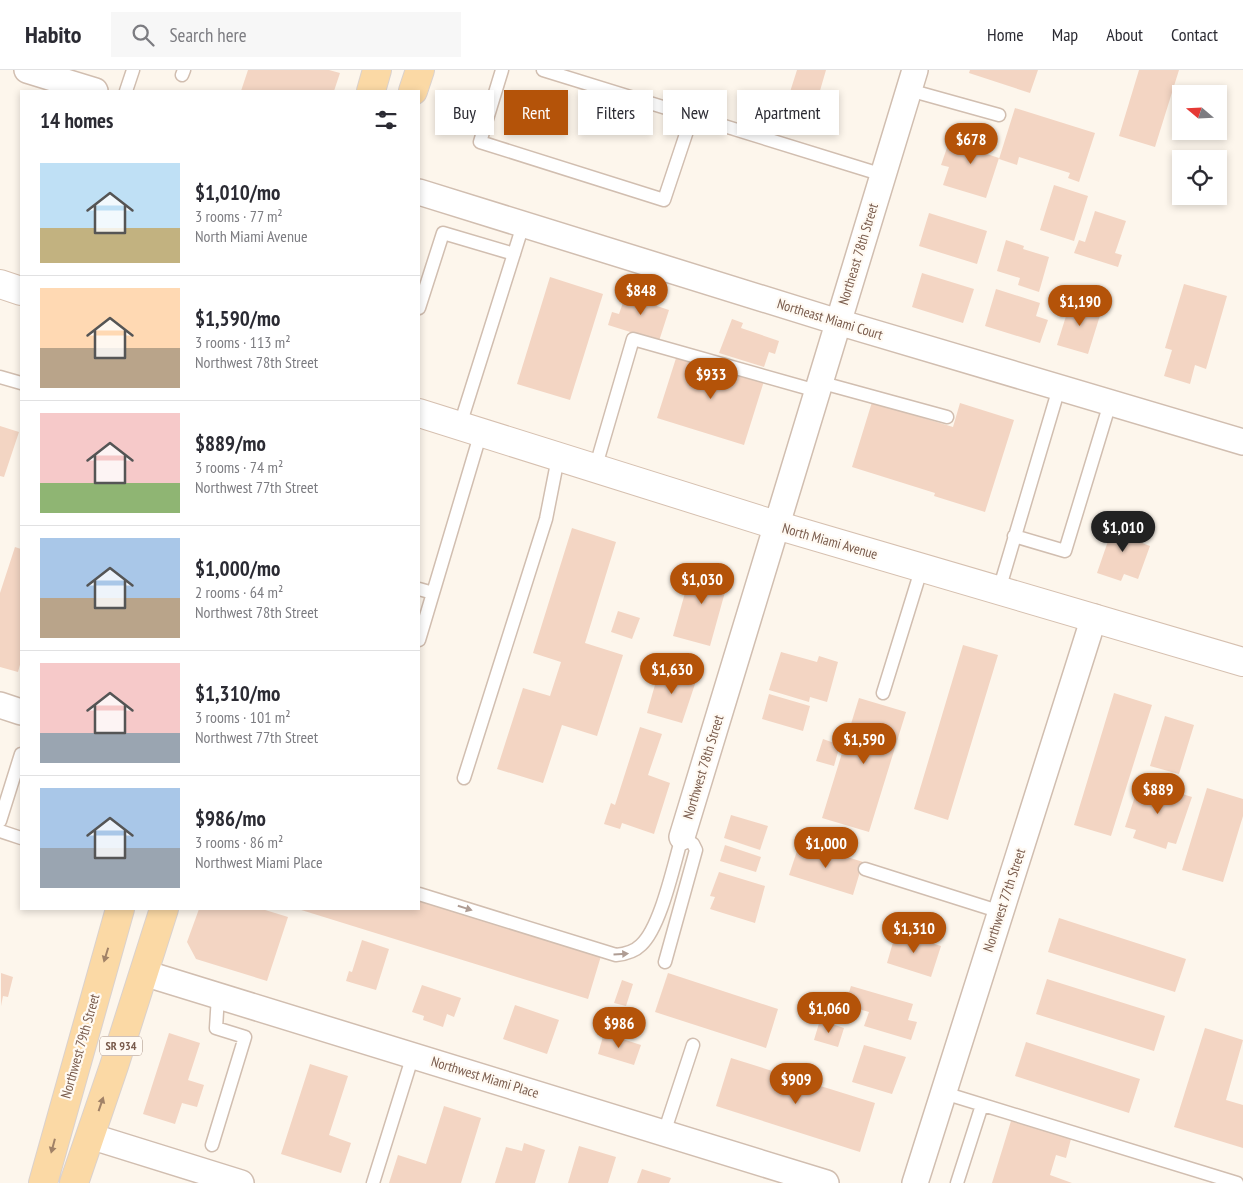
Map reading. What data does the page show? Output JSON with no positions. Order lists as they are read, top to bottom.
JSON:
{
  "streets": {
    "main road": ["North Miami Avenue", "Northwest 79th Street", "SR 934"],
    "street": [
      "Northeast 78th Street",
      "Northeast Miami Court",
      "Northwest 78th Street",
      "Northwest 77th Street",
      "Northwest Miami Place"
    ]
  },
  "crossings": [
    ["Northeast 78th Street", "Northeast Miami Court"],
    ["Northeast 78th Street", "North Miami Avenue"],
    ["Northeast 78th Street", "Northwest 78th Street"],
    ["North Miami Avenue", "Northwest 78th Street"],
    ["North Miami Avenue", "Northwest 77th Street"],
    ["SR 934", "Northwest Miami Place"]
  ],
  "north": "left",
  "page": {
    "header": "Habito",
    "search": "Search here",
    "nav": [
      "Home",
      "Map",
      "About",
      "Contact"
    ],
    "chip": [
      "Buy",
      "Rent",
      "Filters",
      "New",
      "Apartment"
    ],
    "heading": "14 homes",
    "price": [
      "$678",
      "$848",
      "$1,190",
      "$933",
      "$1,010",
      "$1,030",
      "$1,630",
      "$1,590",
      "$889",
      "$1,000",
      "$1,310",
      "$1,060",
      "$986",
      "$909"
    ],
    "list": [
      {
        "name": "$1,010/mo",
        "note": "3 rooms · 77 m² · North Miami Avenue"
      },
      {
        "name": "$1,590/mo",
        "note": "3 rooms · 113 m² · Northwest 78th Street"
      },
      {
        "name": "$889/mo",
        "note": "3 rooms · 74 m² · Northwest 77th Street"
      },
      {
        "name": "$1,000/mo",
        "note": "2 rooms · 64 m² · Northwest 78th Street"
      },
      {
        "name": "$1,310/mo",
        "note": "3 rooms · 101 m² · Northwest 77th Street"
      },
      {
        "name": "$986/mo",
        "note": "3 rooms · 86 m² · Northwest Miami Place"
      }
    ]
  }
}
